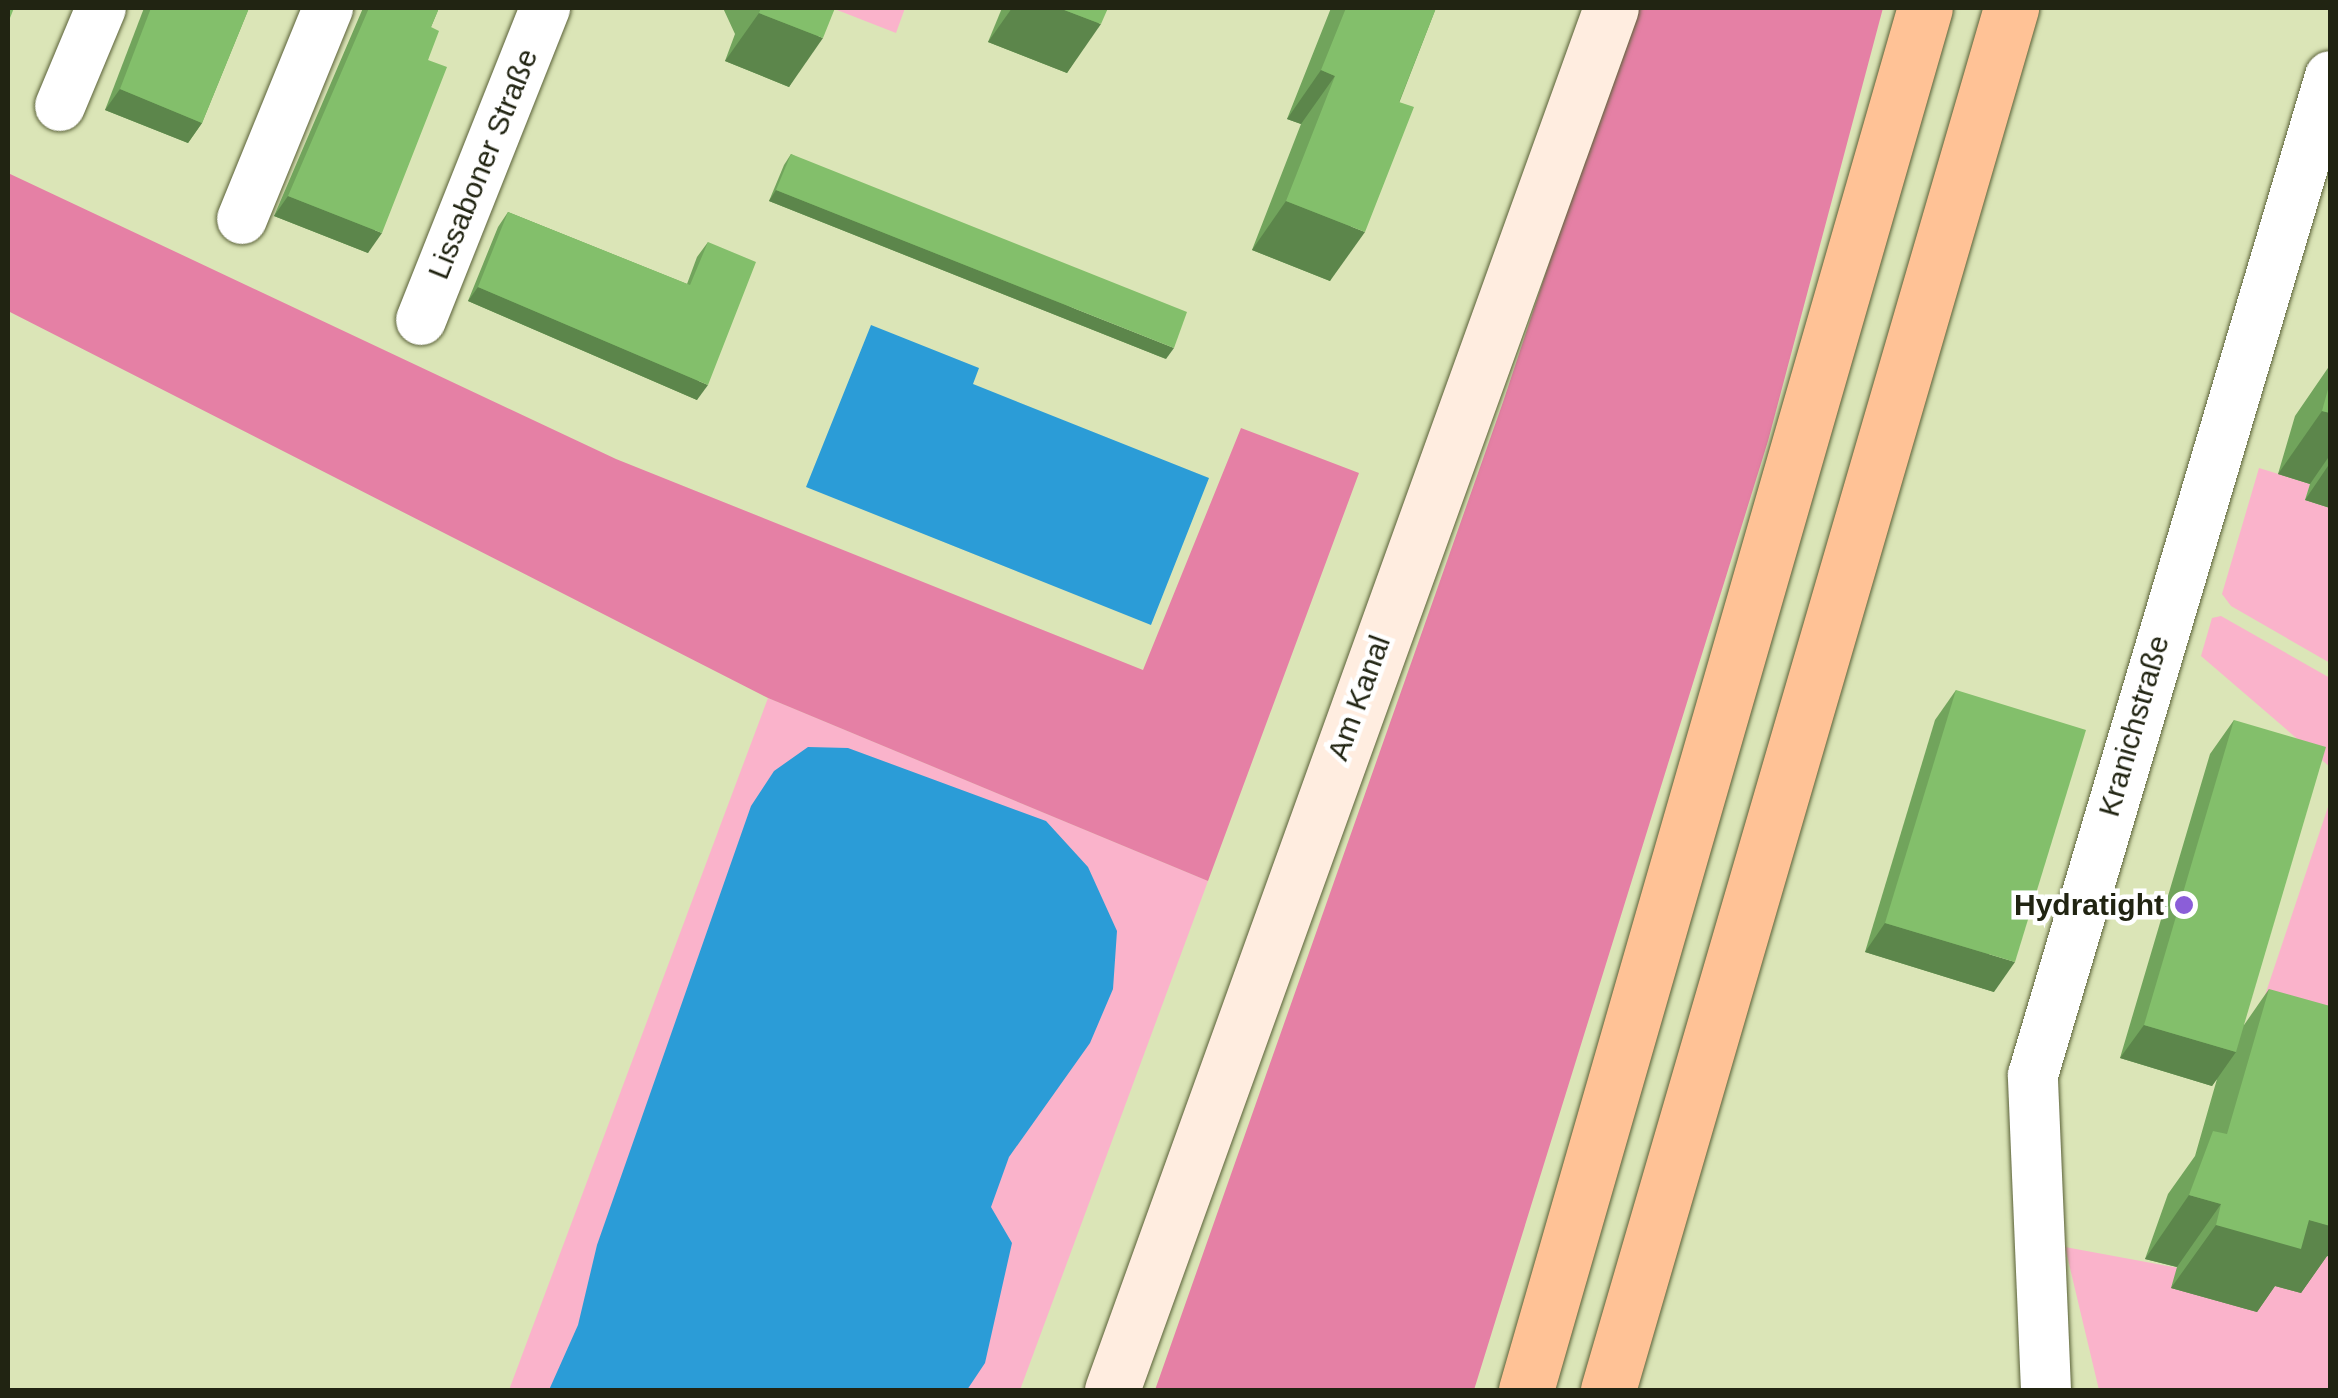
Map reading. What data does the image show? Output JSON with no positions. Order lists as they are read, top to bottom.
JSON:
{
  "streets": {
    "street": ["Lissaboner Straße", "Am Kanal", "Kranichstraße"]
  },
  "places": ["Hydratight"]
}
